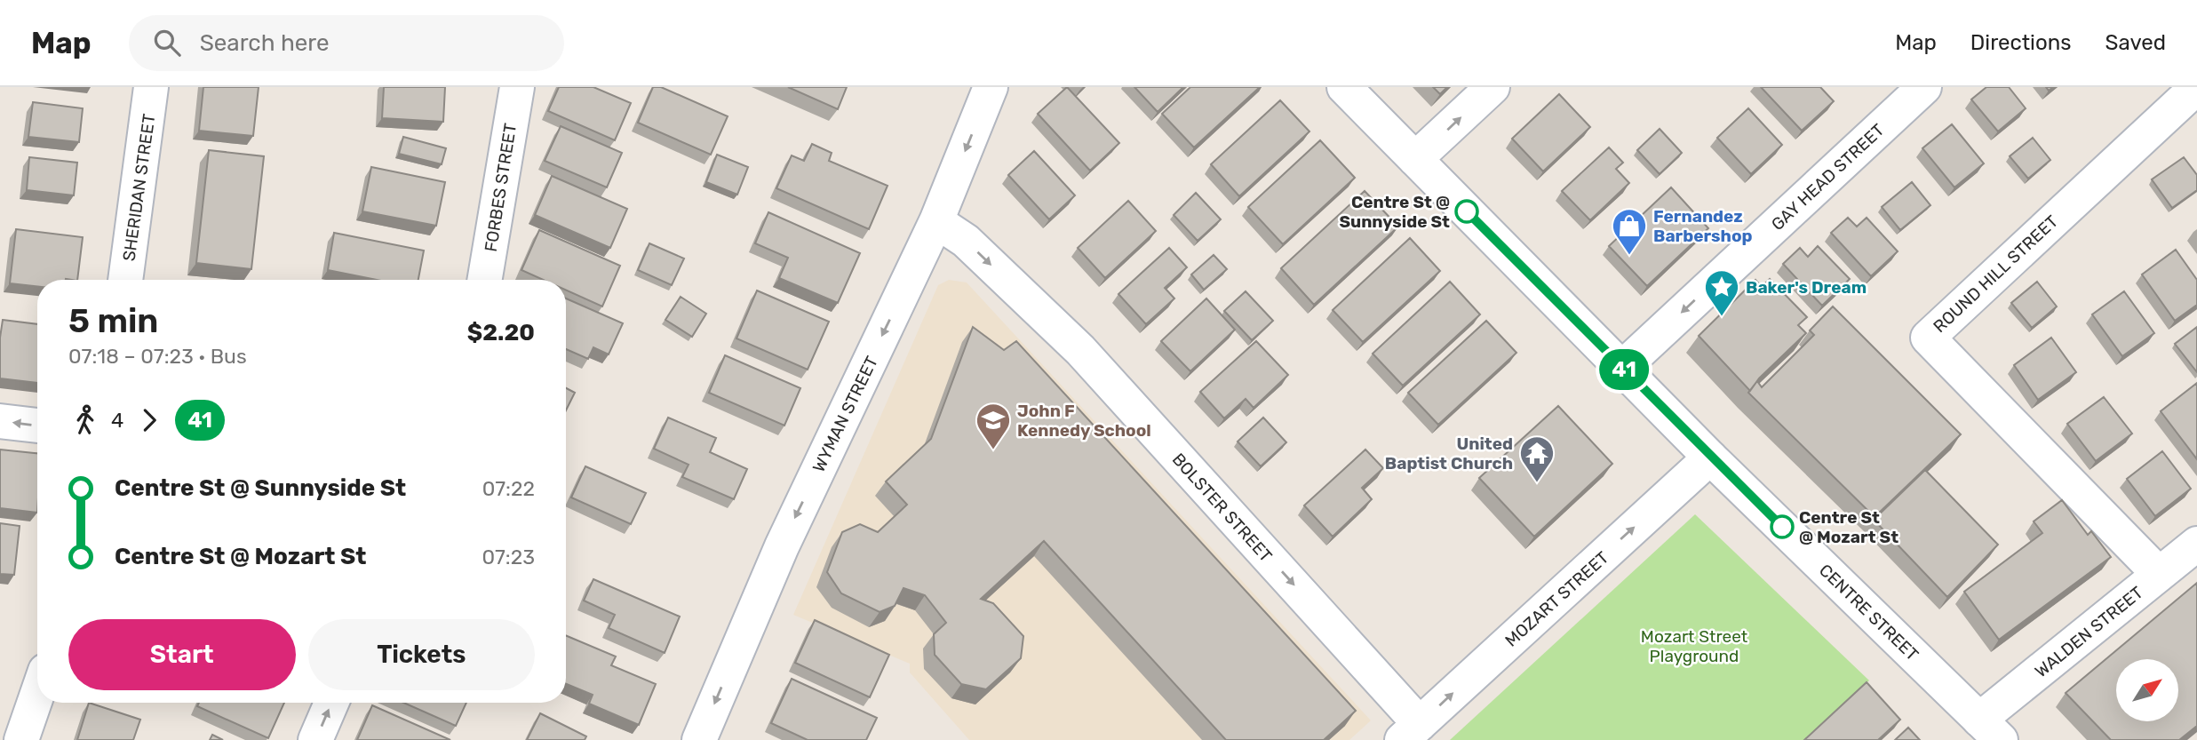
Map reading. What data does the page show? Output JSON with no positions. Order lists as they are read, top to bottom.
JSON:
{
  "streets": {
    "street": [
      "GAY HEAD STREET",
      "SHERIDAN STREET",
      "FORBES STREET",
      "ROUND HILL STREET",
      "WYMAN STREET",
      "BOLSTER STREET",
      "MOZART STREET",
      "CENTRE STREET",
      "WALDEN STREET"
    ]
  },
  "crossings": [
    ["GAY HEAD STREET", "CENTRE STREET"],
    ["ROUND HILL STREET", "WALDEN STREET"],
    ["WYMAN STREET", "BOLSTER STREET"],
    ["BOLSTER STREET", "MOZART STREET"],
    ["MOZART STREET", "CENTRE STREET"],
    ["CENTRE STREET", "WALDEN STREET"]
  ],
  "one_way": [
    "GAY HEAD STREET",
    "WYMAN STREET",
    "BOLSTER STREET",
    "MOZART STREET"
  ],
  "parks": ["Mozart Street Playground"],
  "places": {
    "other": ["Centre St @ Sunnyside St", "Centre St @ Mozart St"],
    "shop": ["Fernandez Barbershop"],
    "place": ["Baker's Dream"],
    "school or university": ["John F Kennedy School"],
    "temple": ["United Baptist Church"]
  },
  "lines": ["bus line 41"],
  "north": "top right",
  "page": {
    "header": "Map",
    "search": "Search here",
    "nav": ["Map", "Directions", "Saved"],
    "on_map": "41",
    "heading": ["5 min", "07:18 – 07:23 · Bus", "$2.20"],
    "legs": ["4", "41"],
    "list": [
      {
        "name": "Centre St @ Sunnyside St",
        "value": "07:22"
      },
      {
        "name": "Centre St @ Mozart St",
        "value": "07:23"
      }
    ],
    "buttons": ["Start", "Tickets"]
  }
}
